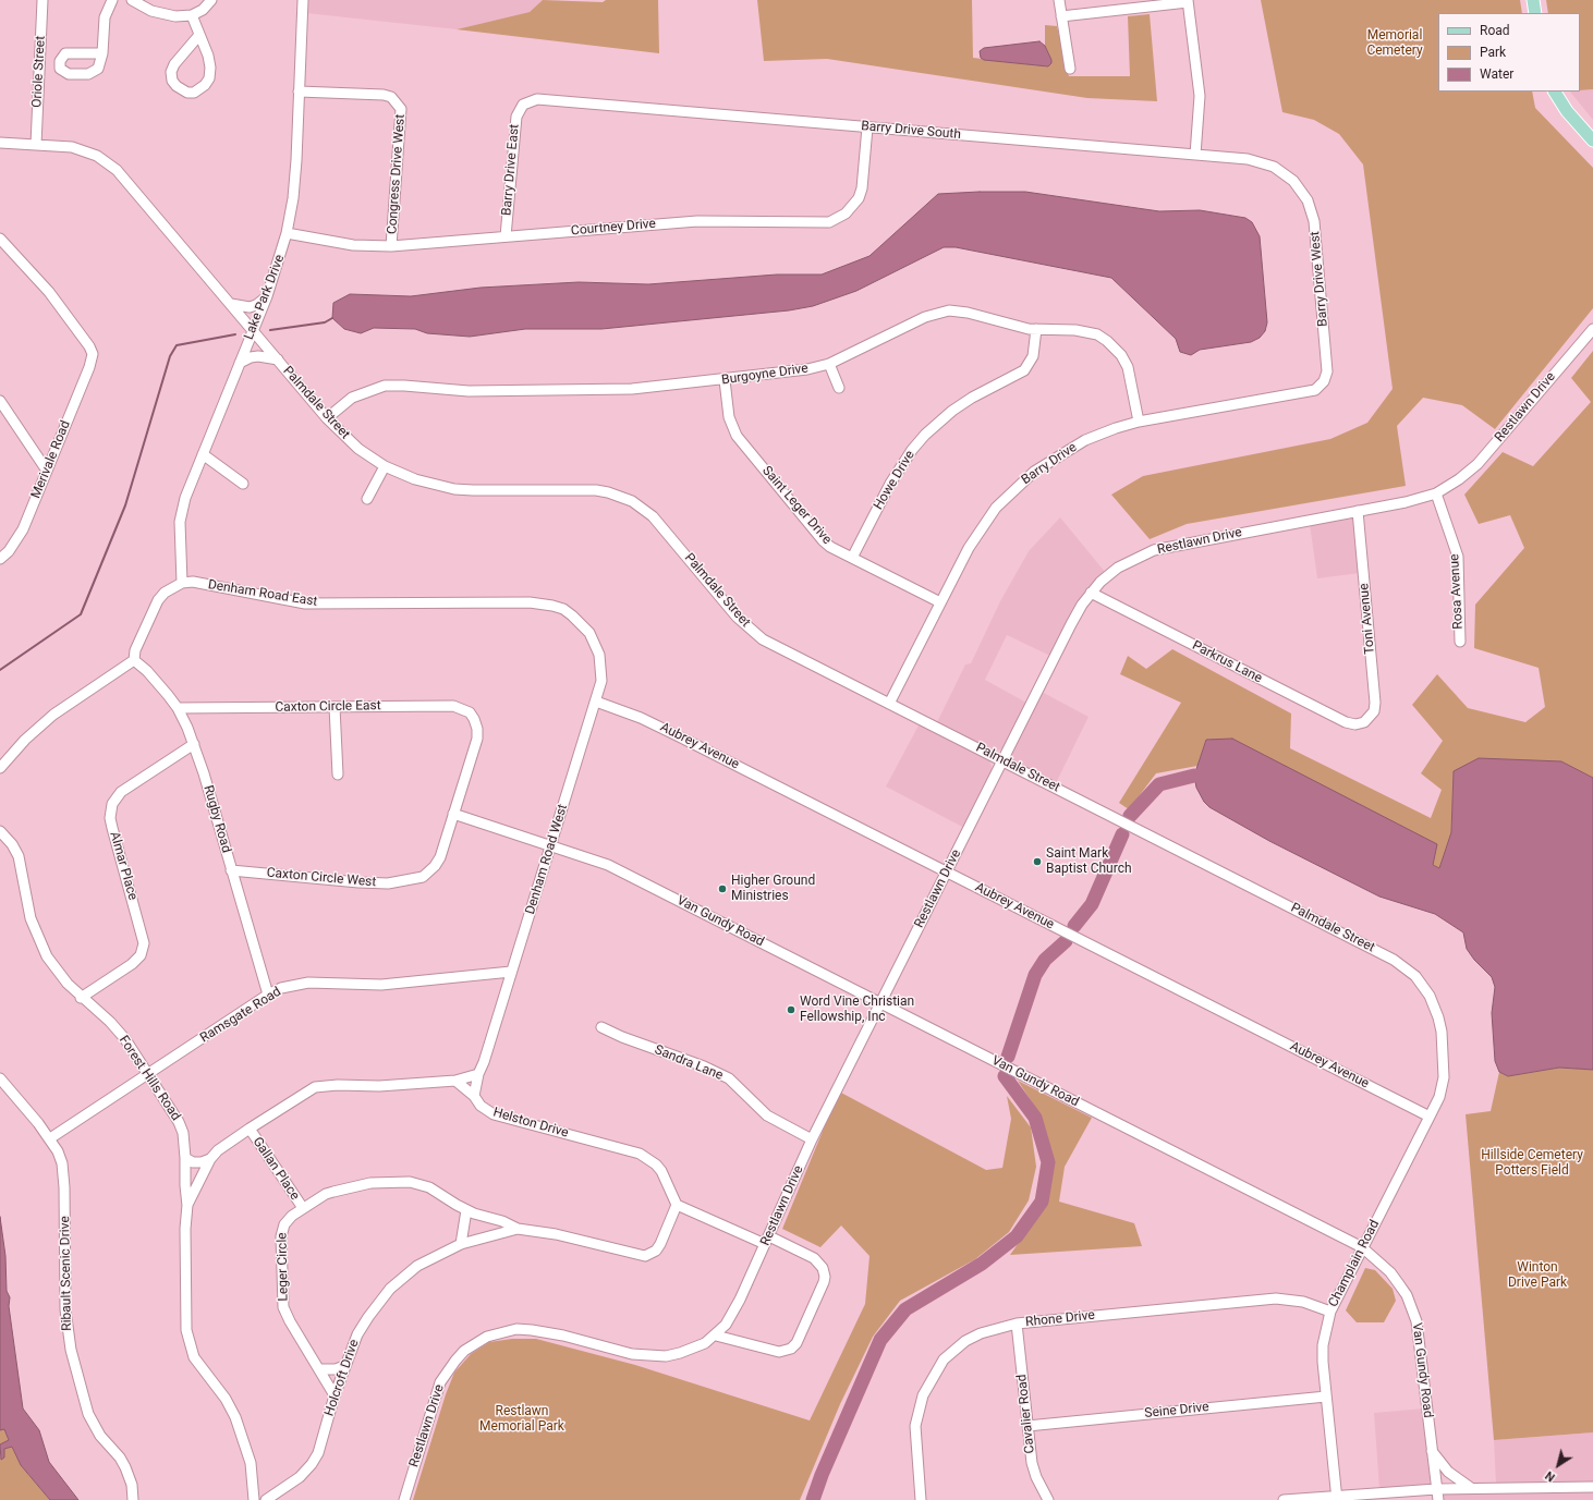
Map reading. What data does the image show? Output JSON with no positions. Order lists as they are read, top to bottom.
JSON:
{
  "streets": {
    "street": [
      "Oriole Street",
      "Barry Drive South",
      "Barry Drive East",
      "Congress Drive West",
      "Courtney Drive",
      "Barry Drive West",
      "Lake Park Drive",
      "Burgoyne Drive",
      "Palmdale Street",
      "Restlawn Drive",
      "Merivale Road",
      "Barry Drive",
      "Howe Drive",
      "Saint Leger Drive",
      "Rosa Avenue",
      "Denham Road East",
      "Toni Avenue",
      "Parkrus Lane",
      "Caxton Circle East",
      "Aubrey Avenue",
      "Rugby Road",
      "Denham Road West",
      "Almar Place",
      "Caxton Circle West",
      "Van Gundy Road",
      "Ramsgate Road",
      "Sandra Lane",
      "Forest Hills Road",
      "Helston Drive",
      "Gallan Place",
      "Champlain Road",
      "Leger Circle",
      "Ribault Scenic Drive",
      "Rhone Drive",
      "Holcroft Drive",
      "Seine Drive",
      "Cavalier Road"
    ]
  },
  "crossings": [
    ["Oriole Street", "Palmdale Street"],
    ["Barry Drive South", "Barry Drive East"],
    ["Barry Drive South", "Courtney Drive"],
    ["Barry Drive South", "Barry Drive West"],
    ["Barry Drive East", "Courtney Drive"],
    ["Congress Drive West", "Courtney Drive"],
    ["Congress Drive West", "Lake Park Drive"],
    ["Courtney Drive", "Lake Park Drive"],
    ["Barry Drive West", "Barry Drive"],
    ["Lake Park Drive", "Palmdale Street"],
    ["Lake Park Drive", "Denham Road East"],
    ["Burgoyne Drive", "Palmdale Street"],
    ["Burgoyne Drive", "Barry Drive"],
    ["Burgoyne Drive", "Howe Drive"],
    ["Burgoyne Drive", "Saint Leger Drive"],
    ["Palmdale Street", "Restlawn Drive"],
    ["Palmdale Street", "Barry Drive"],
    ["Palmdale Street", "Aubrey Avenue"],
    ["Palmdale Street", "Champlain Road"],
    ["Restlawn Drive", "Rosa Avenue"],
    ["Restlawn Drive", "Toni Avenue"],
    ["Restlawn Drive", "Parkrus Lane"],
    ["Restlawn Drive", "Aubrey Avenue"],
    ["Restlawn Drive", "Van Gundy Road"],
    ["Restlawn Drive", "Sandra Lane"],
    ["Barry Drive", "Saint Leger Drive"],
    ["Howe Drive", "Saint Leger Drive"],
    ["Denham Road East", "Denham Road West"],
    ["Toni Avenue", "Parkrus Lane"],
    ["Caxton Circle East", "Rugby Road"],
    ["Caxton Circle East", "Caxton Circle West"],
    ["Aubrey Avenue", "Denham Road West"],
    ["Aubrey Avenue", "Champlain Road"],
    ["Rugby Road", "Almar Place"],
    ["Rugby Road", "Caxton Circle West"],
    ["Rugby Road", "Ramsgate Road"],
    ["Denham Road West", "Van Gundy Road"],
    ["Denham Road West", "Ramsgate Road"],
    ["Almar Place", "Forest Hills Road"],
    ["Caxton Circle West", "Van Gundy Road"],
    ["Van Gundy Road", "Champlain Road"],
    ["Ramsgate Road", "Forest Hills Road"],
    ["Ramsgate Road", "Ribault Scenic Drive"],
    ["Helston Drive", "Holcroft Drive"],
    ["Gallan Place", "Leger Circle"],
    ["Champlain Road", "Rhone Drive"],
    ["Champlain Road", "Seine Drive"],
    ["Leger Circle", "Holcroft Drive"],
    ["Rhone Drive", "Cavalier Road"],
    ["Seine Drive", "Cavalier Road"]
  ],
  "parks": [
    "Memorial Cemetery",
    "Hillside Cemetery Potters Field",
    "Winton Drive Park",
    "Restlawn Memorial Park"
  ],
  "places": ["Saint Mark Baptist Church", "Higher Ground Ministries", "Word Vine Christian Fellowship, Inc"],
  "legend": ["Road", "Park", "Water"],
  "north": "bottom left"
}
